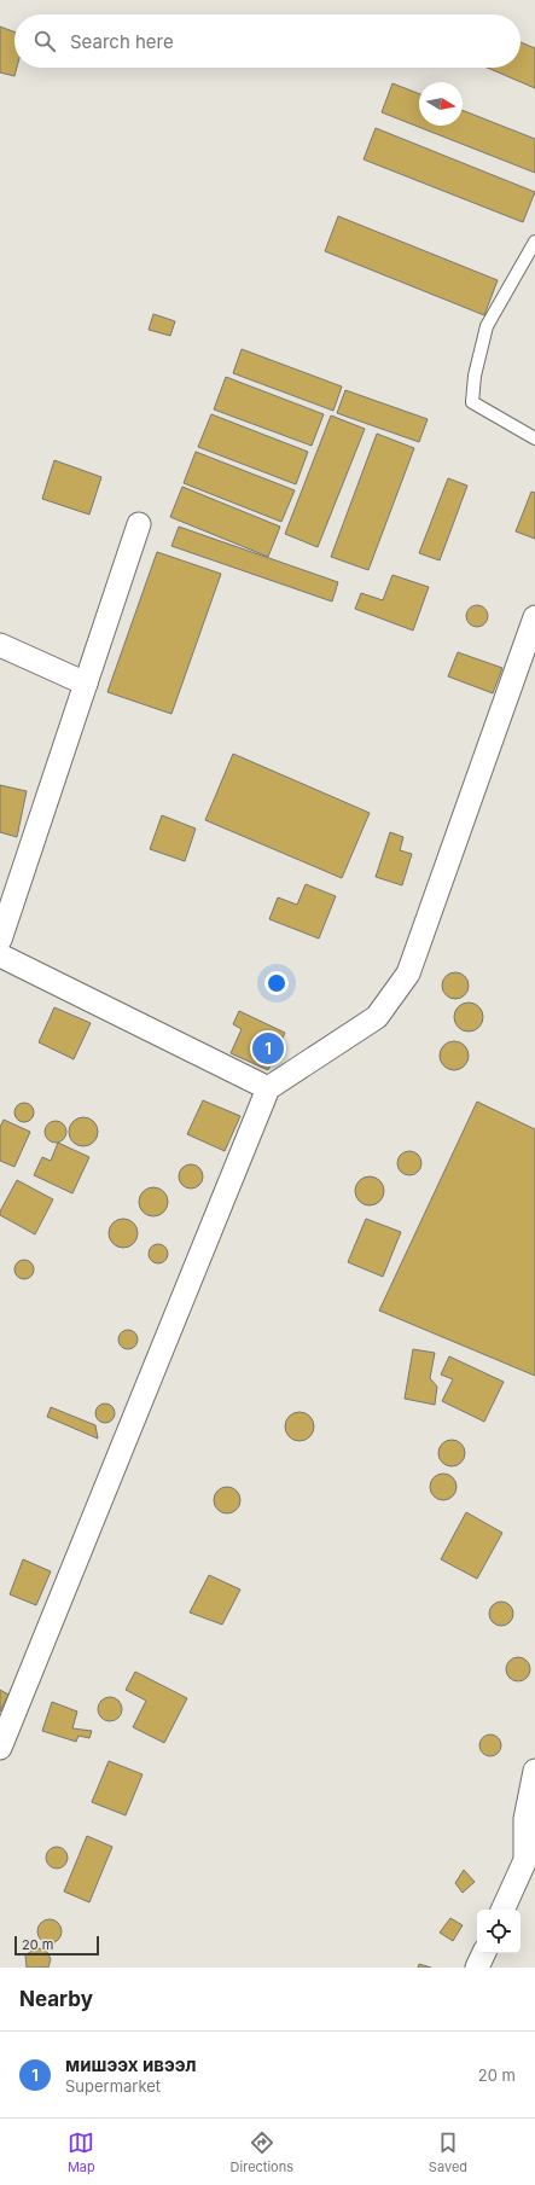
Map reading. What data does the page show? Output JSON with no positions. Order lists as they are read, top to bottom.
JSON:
{
  "scale_bar": "20 m",
  "north": "right",
  "page": {
    "search": "Search here",
    "pins": "1",
    "scale": "20 m",
    "heading": "Nearby",
    "list": [
      {
        "mark": "1",
        "name": "мишээх ивээл",
        "note": "Supermarket",
        "value": "20 m"
      }
    ],
    "nav": ["Map", "Directions", "Saved"]
  }
}
